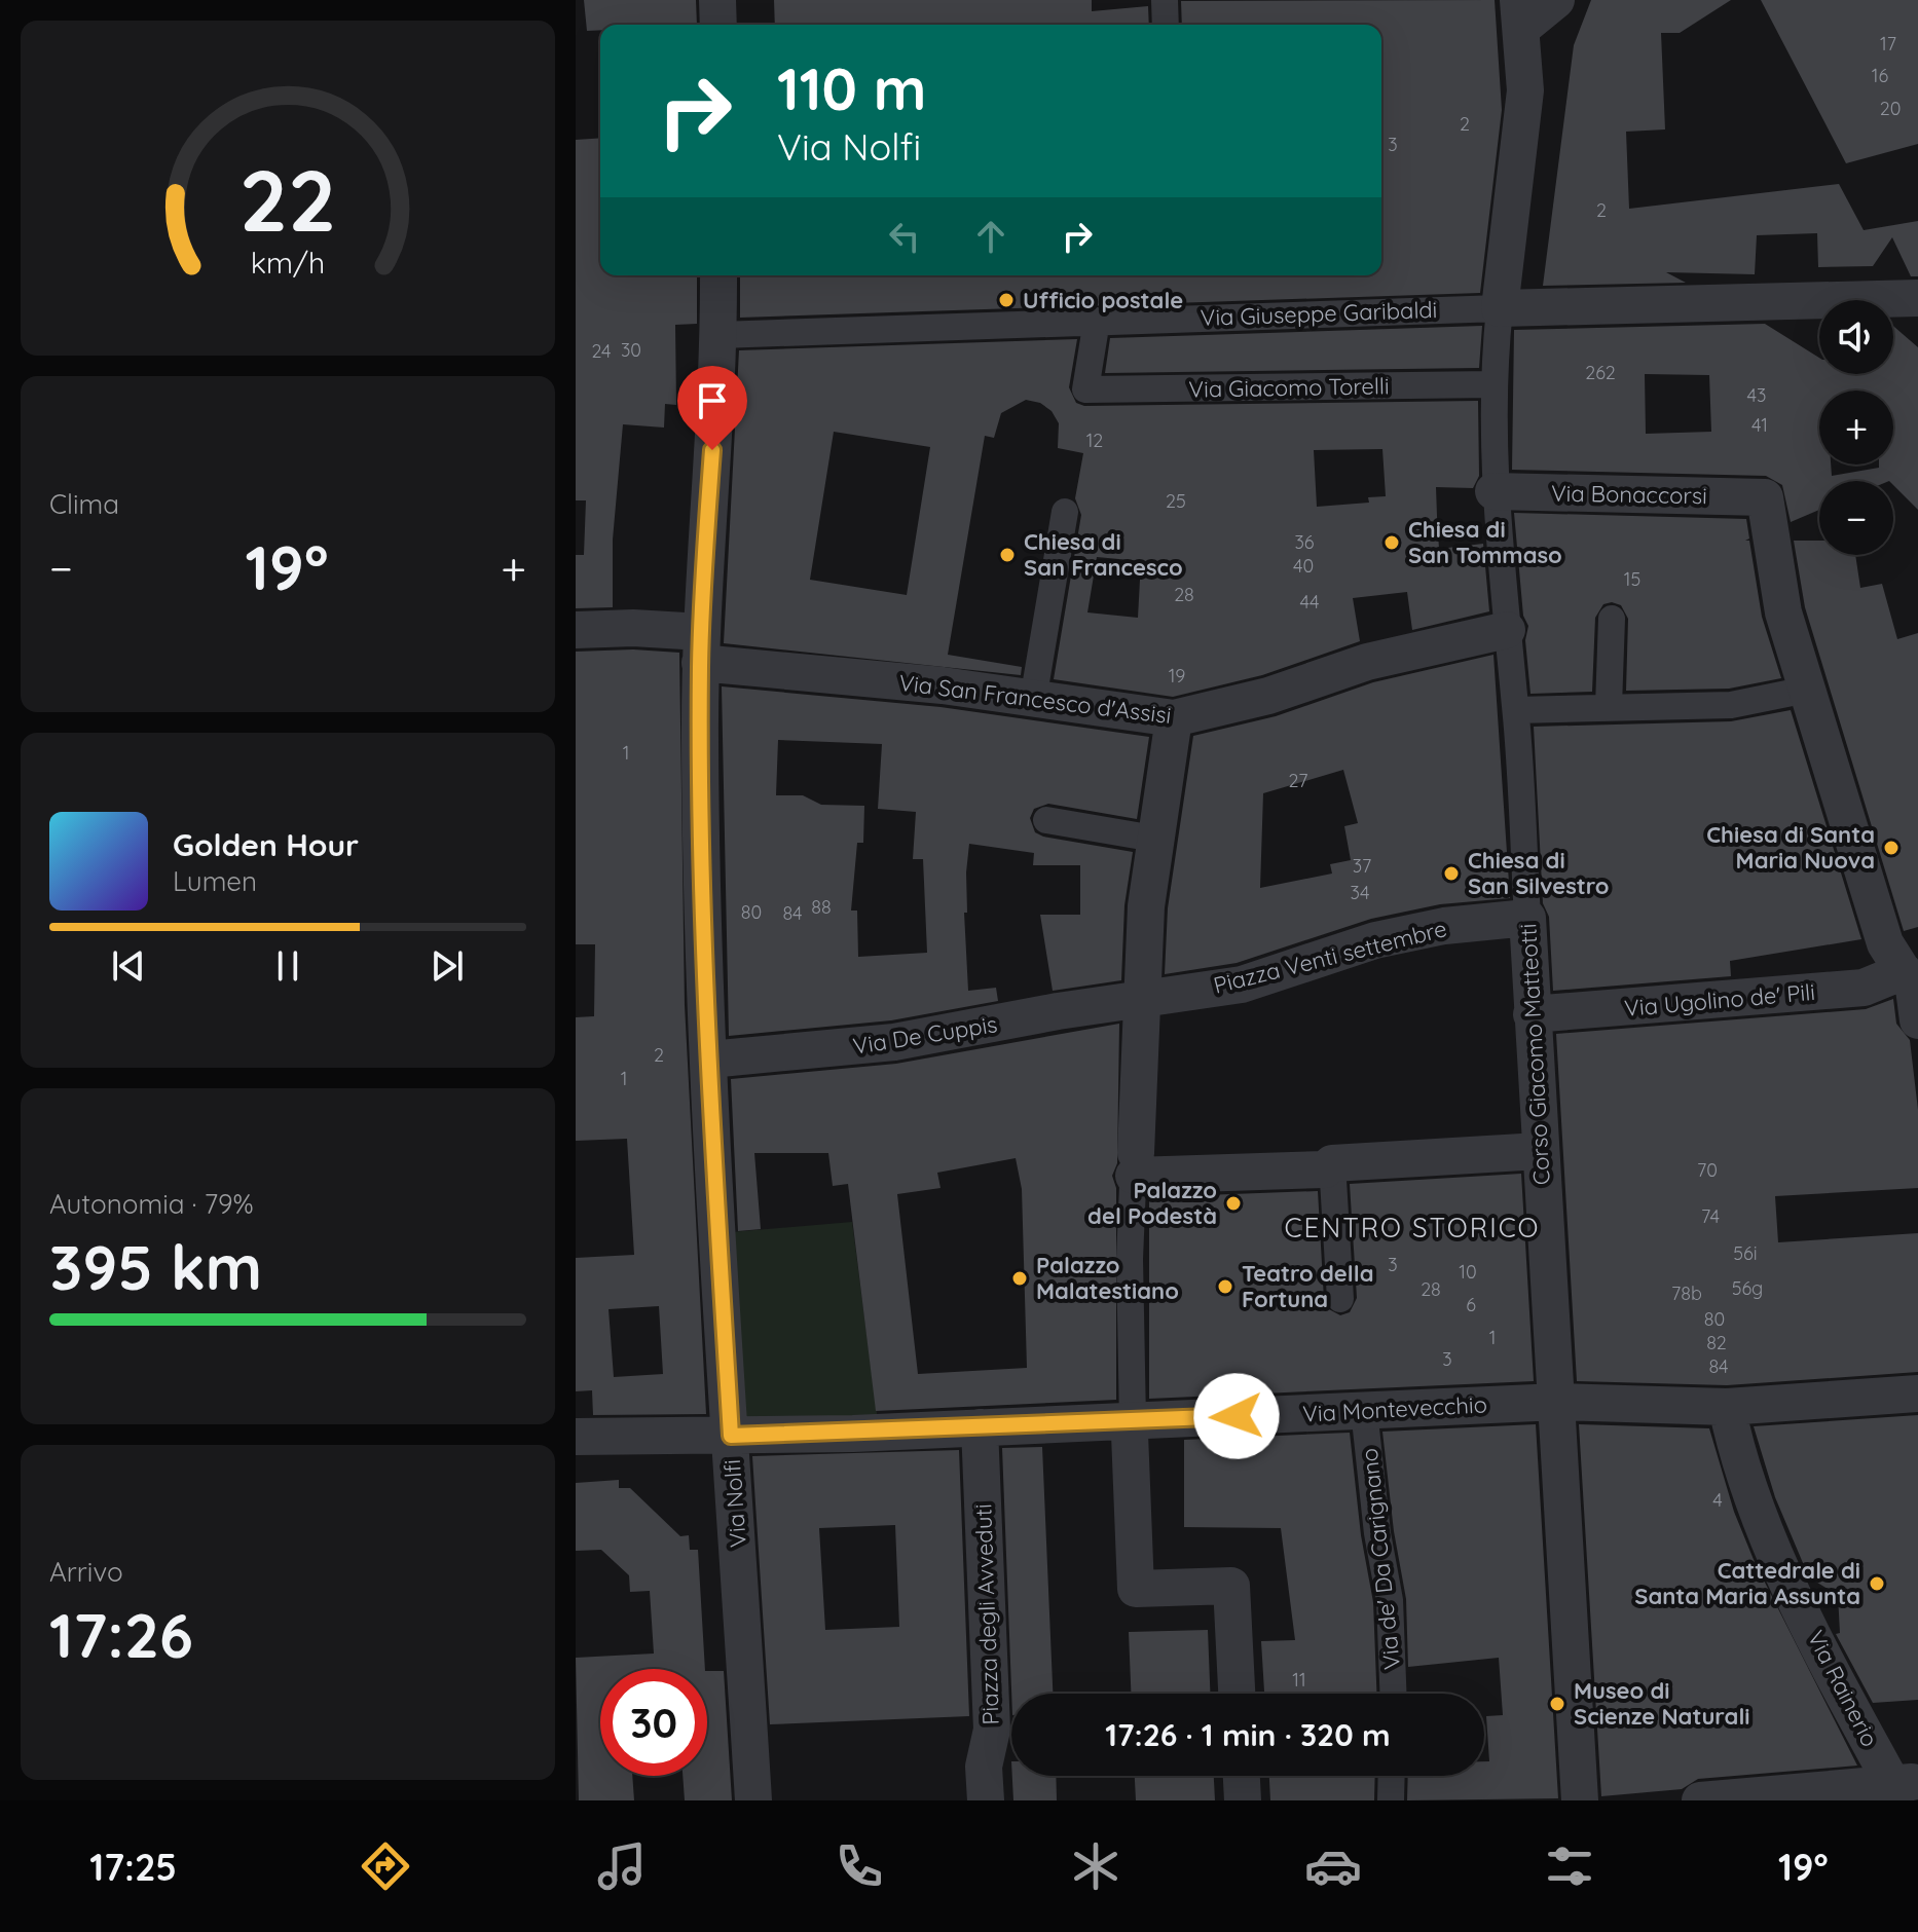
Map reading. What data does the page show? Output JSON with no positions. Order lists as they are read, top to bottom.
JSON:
{
  "streets": {
    "street": [
      "Via Giuseppe Garibaldi",
      "Via Giacomo Torelli",
      "Via Bonaccorsi",
      "Via San Francesco d'Assisi",
      "Piazza Venti settembre",
      "Via Ugolino de' Pili",
      "Via De Cuppis",
      "Corso Giacomo Matteotti",
      "Via Montevecchio",
      "Via Nolfi",
      "Via de' Da Carignano",
      "Piazza degli Avveduti",
      "Via Rainerio"
    ]
  },
  "crossings": [
    ["Via Giuseppe Garibaldi", "Via Giacomo Torelli"],
    ["Via Giuseppe Garibaldi", "Corso Giacomo Matteotti"],
    ["Via Giuseppe Garibaldi", "Via Nolfi"],
    ["Via Giacomo Torelli", "Corso Giacomo Matteotti"],
    ["Via Bonaccorsi", "Corso Giacomo Matteotti"],
    ["Via San Francesco d'Assisi", "Corso Giacomo Matteotti"],
    ["Via San Francesco d'Assisi", "Via Nolfi"],
    ["Piazza Venti settembre", "Via De Cuppis"],
    ["Piazza Venti settembre", "Corso Giacomo Matteotti"],
    ["Via Ugolino de' Pili", "Corso Giacomo Matteotti"],
    ["Via De Cuppis", "Via Nolfi"],
    ["Corso Giacomo Matteotti", "Via Montevecchio"],
    ["Via Montevecchio", "Via Nolfi"],
    ["Via Montevecchio", "Via de' Da Carignano"],
    ["Via Montevecchio", "Piazza degli Avveduti"],
    ["Via Montevecchio", "Via Rainerio"]
  ],
  "districts": ["CENTRO STORICO"],
  "places": [
    "Ufficio postale",
    "Chiesa di San Tommaso",
    "Chiesa di San Francesco",
    "Chiesa di Santa Maria Nuova",
    "Chiesa di San Silvestro",
    "Palazzo del Podestà",
    "Palazzo Malatestiano",
    "Teatro della Fortuna",
    "Cattedrale di Santa Maria Assunta",
    "Museo di Scienze Naturali"
  ],
  "house_numbers": [
    "17",
    "16",
    "20",
    "2",
    "3",
    "2",
    "30",
    "24",
    "262",
    "43",
    "41",
    "12",
    "25",
    "36",
    "40",
    "15",
    "28",
    "44",
    "19",
    "1",
    "27",
    "37",
    "34",
    "88",
    "80",
    "84",
    "2",
    "1",
    "70",
    "74",
    "56i",
    "3",
    "10",
    "56g",
    "28",
    "78b",
    "6",
    "80",
    "1",
    "82",
    "3",
    "84",
    "4",
    "11"
  ],
  "page": {
    "turn": ["110 m", "Via Nolfi"],
    "map_buttons": ["+", "−"],
    "tile": [
      "Clima",
      ["Autonomia · 79%", "395 km"],
      ["Arrivo", "17:26"]
    ],
    "heat": ["−", "19°", "+"],
    "song": ["Golden Hour", "Lumen"],
    "limit": "30",
    "trip": "17:26 · 1 min · 320 m",
    "tabs": ["17:25", "19°"],
    "gauge": ["22", "km/h"]
  }
}
